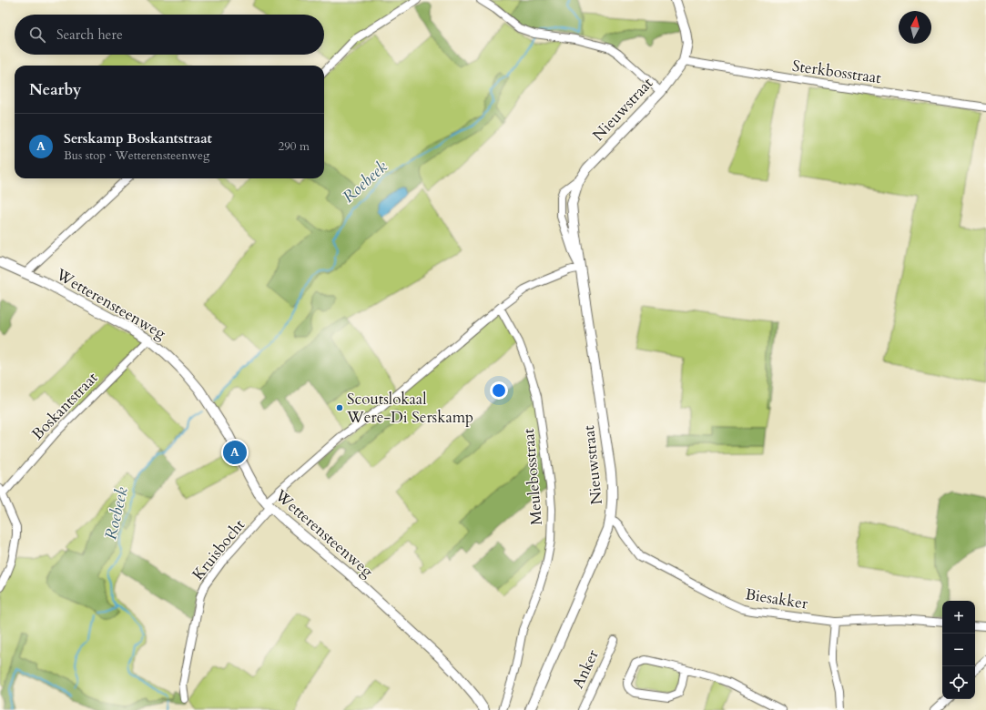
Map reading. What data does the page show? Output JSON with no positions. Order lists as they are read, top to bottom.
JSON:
{
  "streets": {
    "street": [
      "Sterkbosstraat",
      "Nieuwstraat",
      "Wetterensteenweg",
      "Boskantstraat",
      "Meulebosstraat",
      "Kruisbocht",
      "Biesakker",
      "Anker"
    ]
  },
  "crossings": [
    ["Sterkbosstraat", "Nieuwstraat"],
    ["Nieuwstraat", "Kruisbocht"],
    ["Nieuwstraat", "Biesakker"],
    ["Wetterensteenweg", "Boskantstraat"],
    ["Wetterensteenweg", "Kruisbocht"],
    ["Meulebosstraat", "Kruisbocht"]
  ],
  "water": ["Roebeek"],
  "places": ["Scoutslokaal Were-Di Serskamp"],
  "north": "top",
  "page": {
    "search": "Search here",
    "heading": "Nearby",
    "list": [
      {
        "mark": "A",
        "name": "Serskamp Boskantstraat",
        "note": "Bus stop · Wetterensteenweg",
        "value": "290 m"
      }
    ],
    "pins": "A",
    "map_buttons": ["+", "−"]
  }
}
